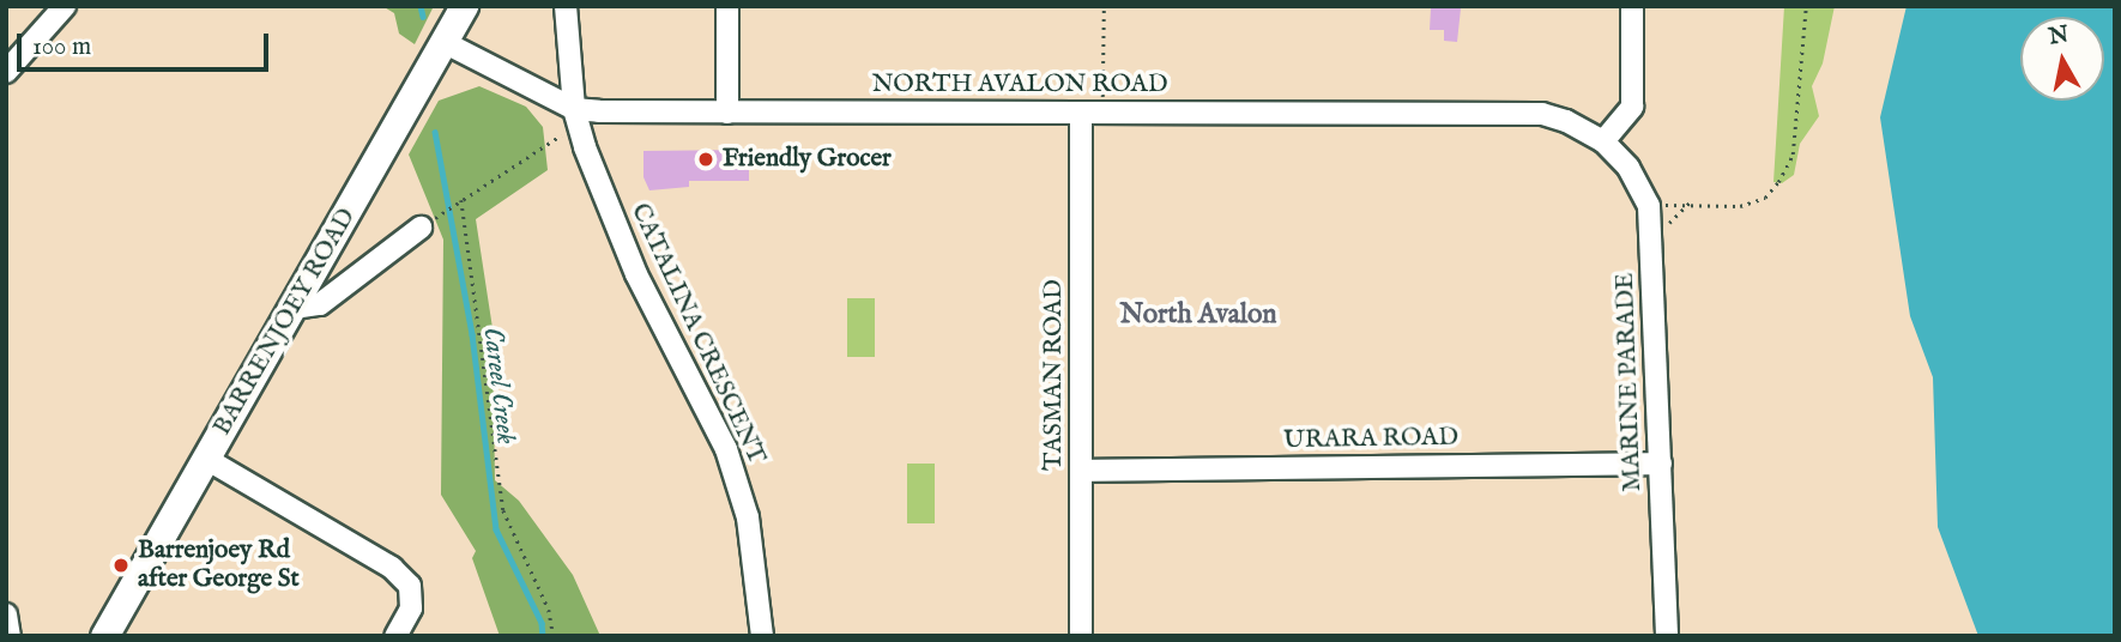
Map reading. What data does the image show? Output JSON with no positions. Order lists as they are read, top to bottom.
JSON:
{
  "streets": {
    "main road": ["BARRENJOEY ROAD"],
    "street": [
      "NORTH AVALON ROAD",
      "CATALINA CRESCENT",
      "TASMAN ROAD",
      "MARINE PARADE",
      "URARA ROAD"
    ]
  },
  "crossings": [
    ["NORTH AVALON ROAD", "BARRENJOEY ROAD"],
    ["NORTH AVALON ROAD", "CATALINA CRESCENT"],
    ["NORTH AVALON ROAD", "TASMAN ROAD"],
    ["NORTH AVALON ROAD", "MARINE PARADE"],
    ["TASMAN ROAD", "URARA ROAD"],
    ["MARINE PARADE", "URARA ROAD"]
  ],
  "districts": ["North Avalon"],
  "water": ["Careel Creek"],
  "places": ["Friendly Grocer", "Barrenjoey Rd after George St"],
  "scale_bar": "100 m",
  "north": "top"
}
